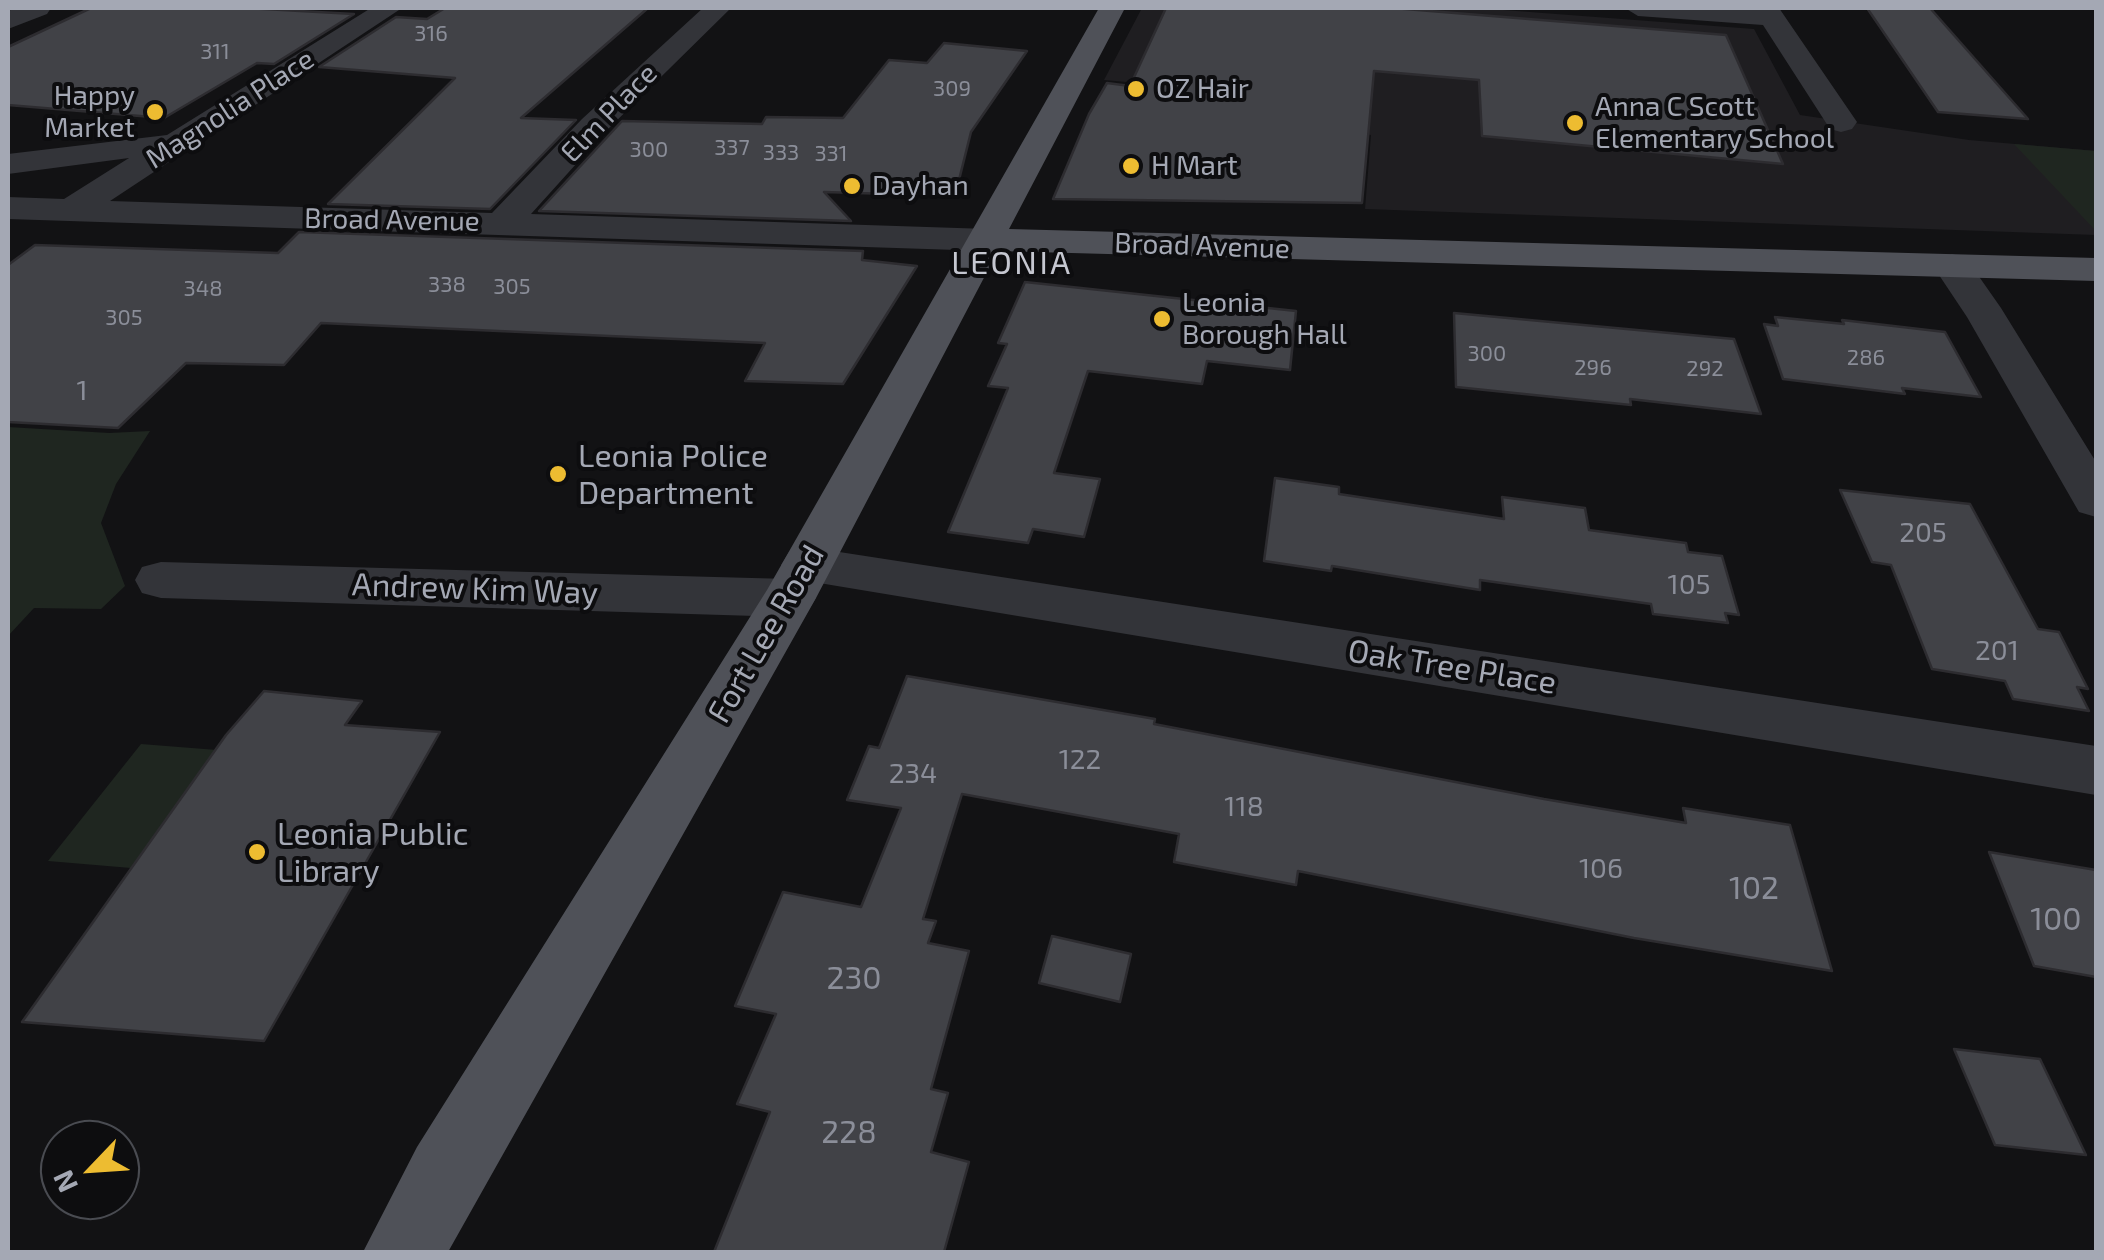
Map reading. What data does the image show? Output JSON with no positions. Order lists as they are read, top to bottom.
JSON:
{
  "streets": {
    "main road": ["Broad Avenue", "Fort Lee Road"],
    "street": [
      "Magnolia Place",
      "Elm Place",
      "Andrew Kim Way",
      "Oak Tree Place"
    ]
  },
  "crossings": [
    ["Magnolia Place", "Broad Avenue"],
    ["Elm Place", "Broad Avenue"],
    ["Broad Avenue", "Fort Lee Road"],
    ["Andrew Kim Way", "Fort Lee Road"],
    ["Andrew Kim Way", "Oak Tree Place"],
    ["Fort Lee Road", "Oak Tree Place"]
  ],
  "districts": ["LEONIA"],
  "places": [
    "OZ Hair",
    "Happy Market",
    "Anna C Scott Elementary School",
    "H Mart",
    "Dayhan",
    "Leonia Borough Hall",
    "Leonia Police Department",
    "Leonia Public Library"
  ],
  "house_numbers": [
    "316",
    "311",
    "309",
    "337",
    "300",
    "333",
    "331",
    "338",
    "305",
    "348",
    "305",
    "300",
    "286",
    "296",
    "292",
    "1",
    "205",
    "105",
    "201",
    "122",
    "234",
    "118",
    "106",
    "102",
    "100",
    "230",
    "228"
  ],
  "north": "bottom left"
}
